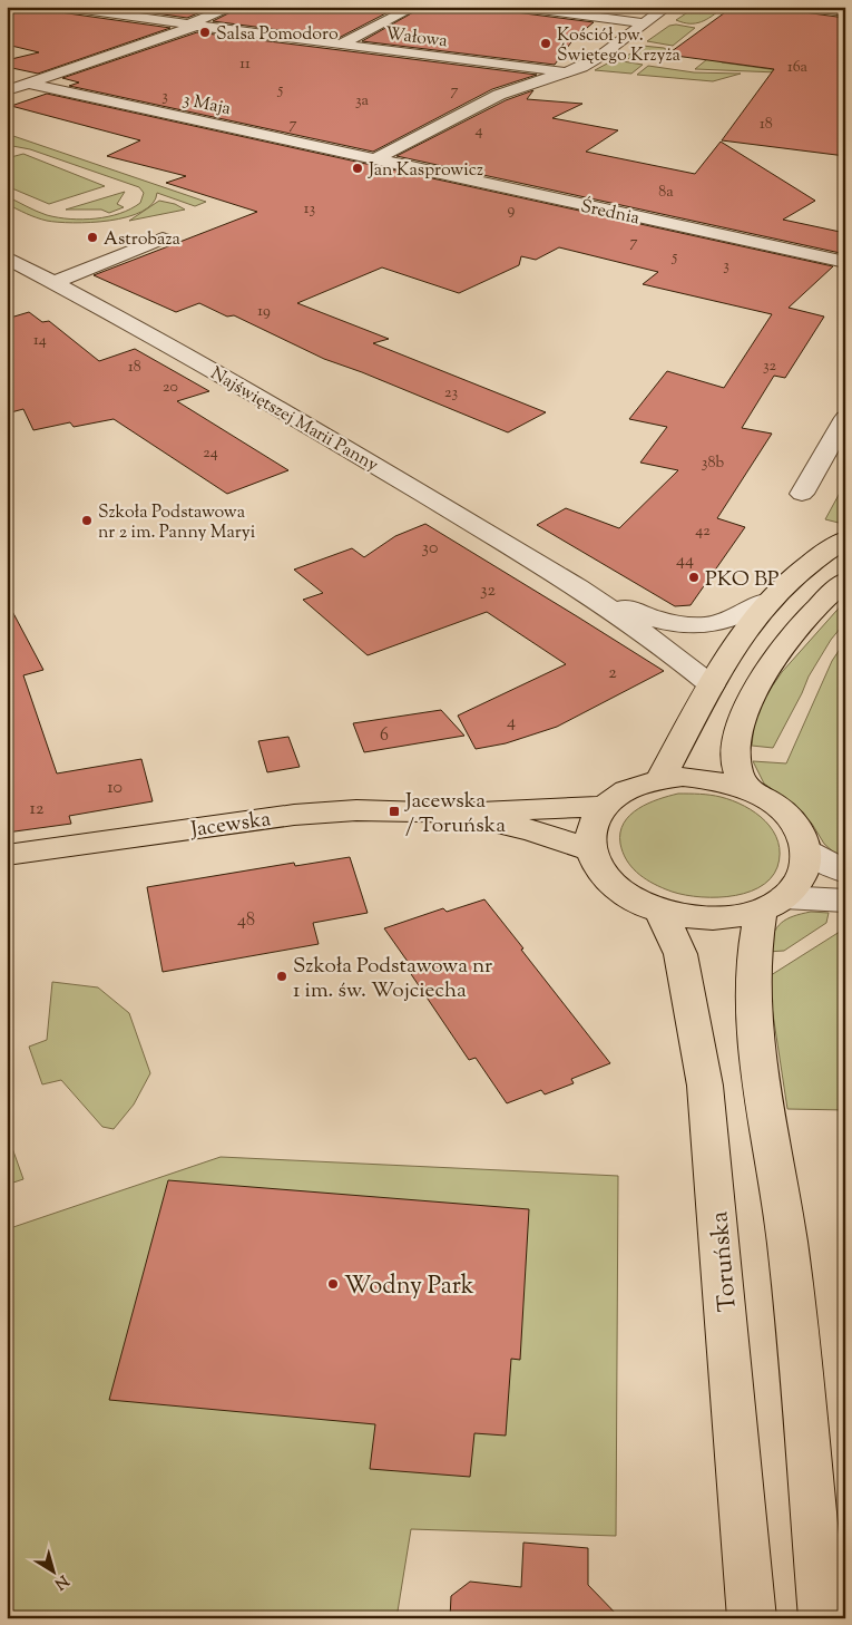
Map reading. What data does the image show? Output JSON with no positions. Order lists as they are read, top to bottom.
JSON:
{
  "streets": {
    "main road": ["Jacewska", "Toruńska"],
    "street": [
      "Wałowa",
      "3 Maja",
      "Średnia",
      "Najświętszej Marii Panny"
    ]
  },
  "crossings": [
    ["3 Maja", "Średnia"],
    ["Jacewska", "Toruńska"]
  ],
  "places": {
    "other": [
      "Salsa Pomodoro",
      "Kościół pw. Świętego Krzyża",
      "Jan Kasprowicz",
      "Astrobaza",
      "Szkoła Podstawowa nr 2 im. Panny Maryi",
      "PKO BP",
      "Szkoła Podstawowa nr 1 im. św. Wojciecha",
      "Wodny Park"
    ],
    "transit": ["Jacewska / Toruńska"]
  },
  "house_numbers": [
    "11",
    "16a",
    "5",
    "7",
    "3",
    "3a",
    "7",
    "18",
    "4",
    "8a",
    "13",
    "9",
    "7",
    "5",
    "3",
    "19",
    "14",
    "32",
    "18",
    "20",
    "23",
    "24",
    "38b",
    "42",
    "30",
    "44",
    "32",
    "2",
    "4",
    "6",
    "10",
    "12",
    "48"
  ],
  "north": "bottom right"
}
